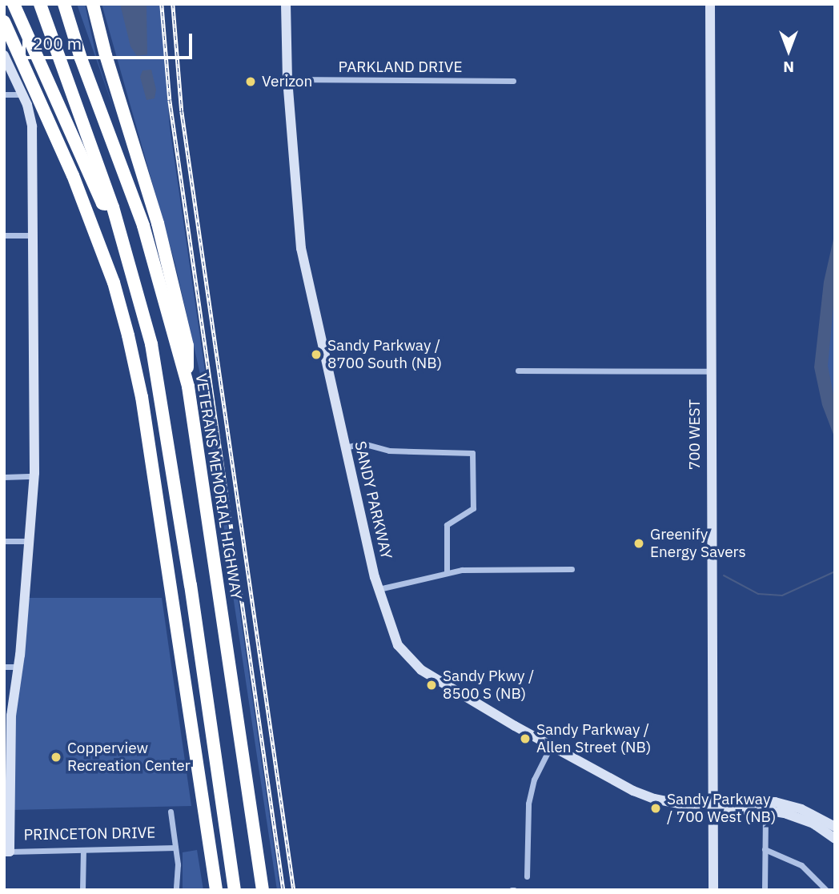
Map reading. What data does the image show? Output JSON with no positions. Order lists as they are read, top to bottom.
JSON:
{
  "streets": {
    "highway": ["VETERANS MEMORIAL HIGHWAY"],
    "street": [
      "PARKLAND DRIVE",
      "700 WEST",
      "SANDY PARKWAY",
      "PRINCETON DRIVE"
    ]
  },
  "crossings": [
    ["PARKLAND DRIVE", "SANDY PARKWAY"],
    ["700 WEST", "SANDY PARKWAY"]
  ],
  "places": [
    "Verizon",
    "Sandy Parkway / 8700 South (NB)",
    "Greenify Energy Savers",
    "Sandy Pkwy / 8500 S (NB)",
    "Sandy Parkway / Allen Street (NB)",
    "Copperview Recreation Center",
    "Sandy Parkway / 700 West (NB)"
  ],
  "scale_bar": "200 m",
  "north": "bottom"
}
